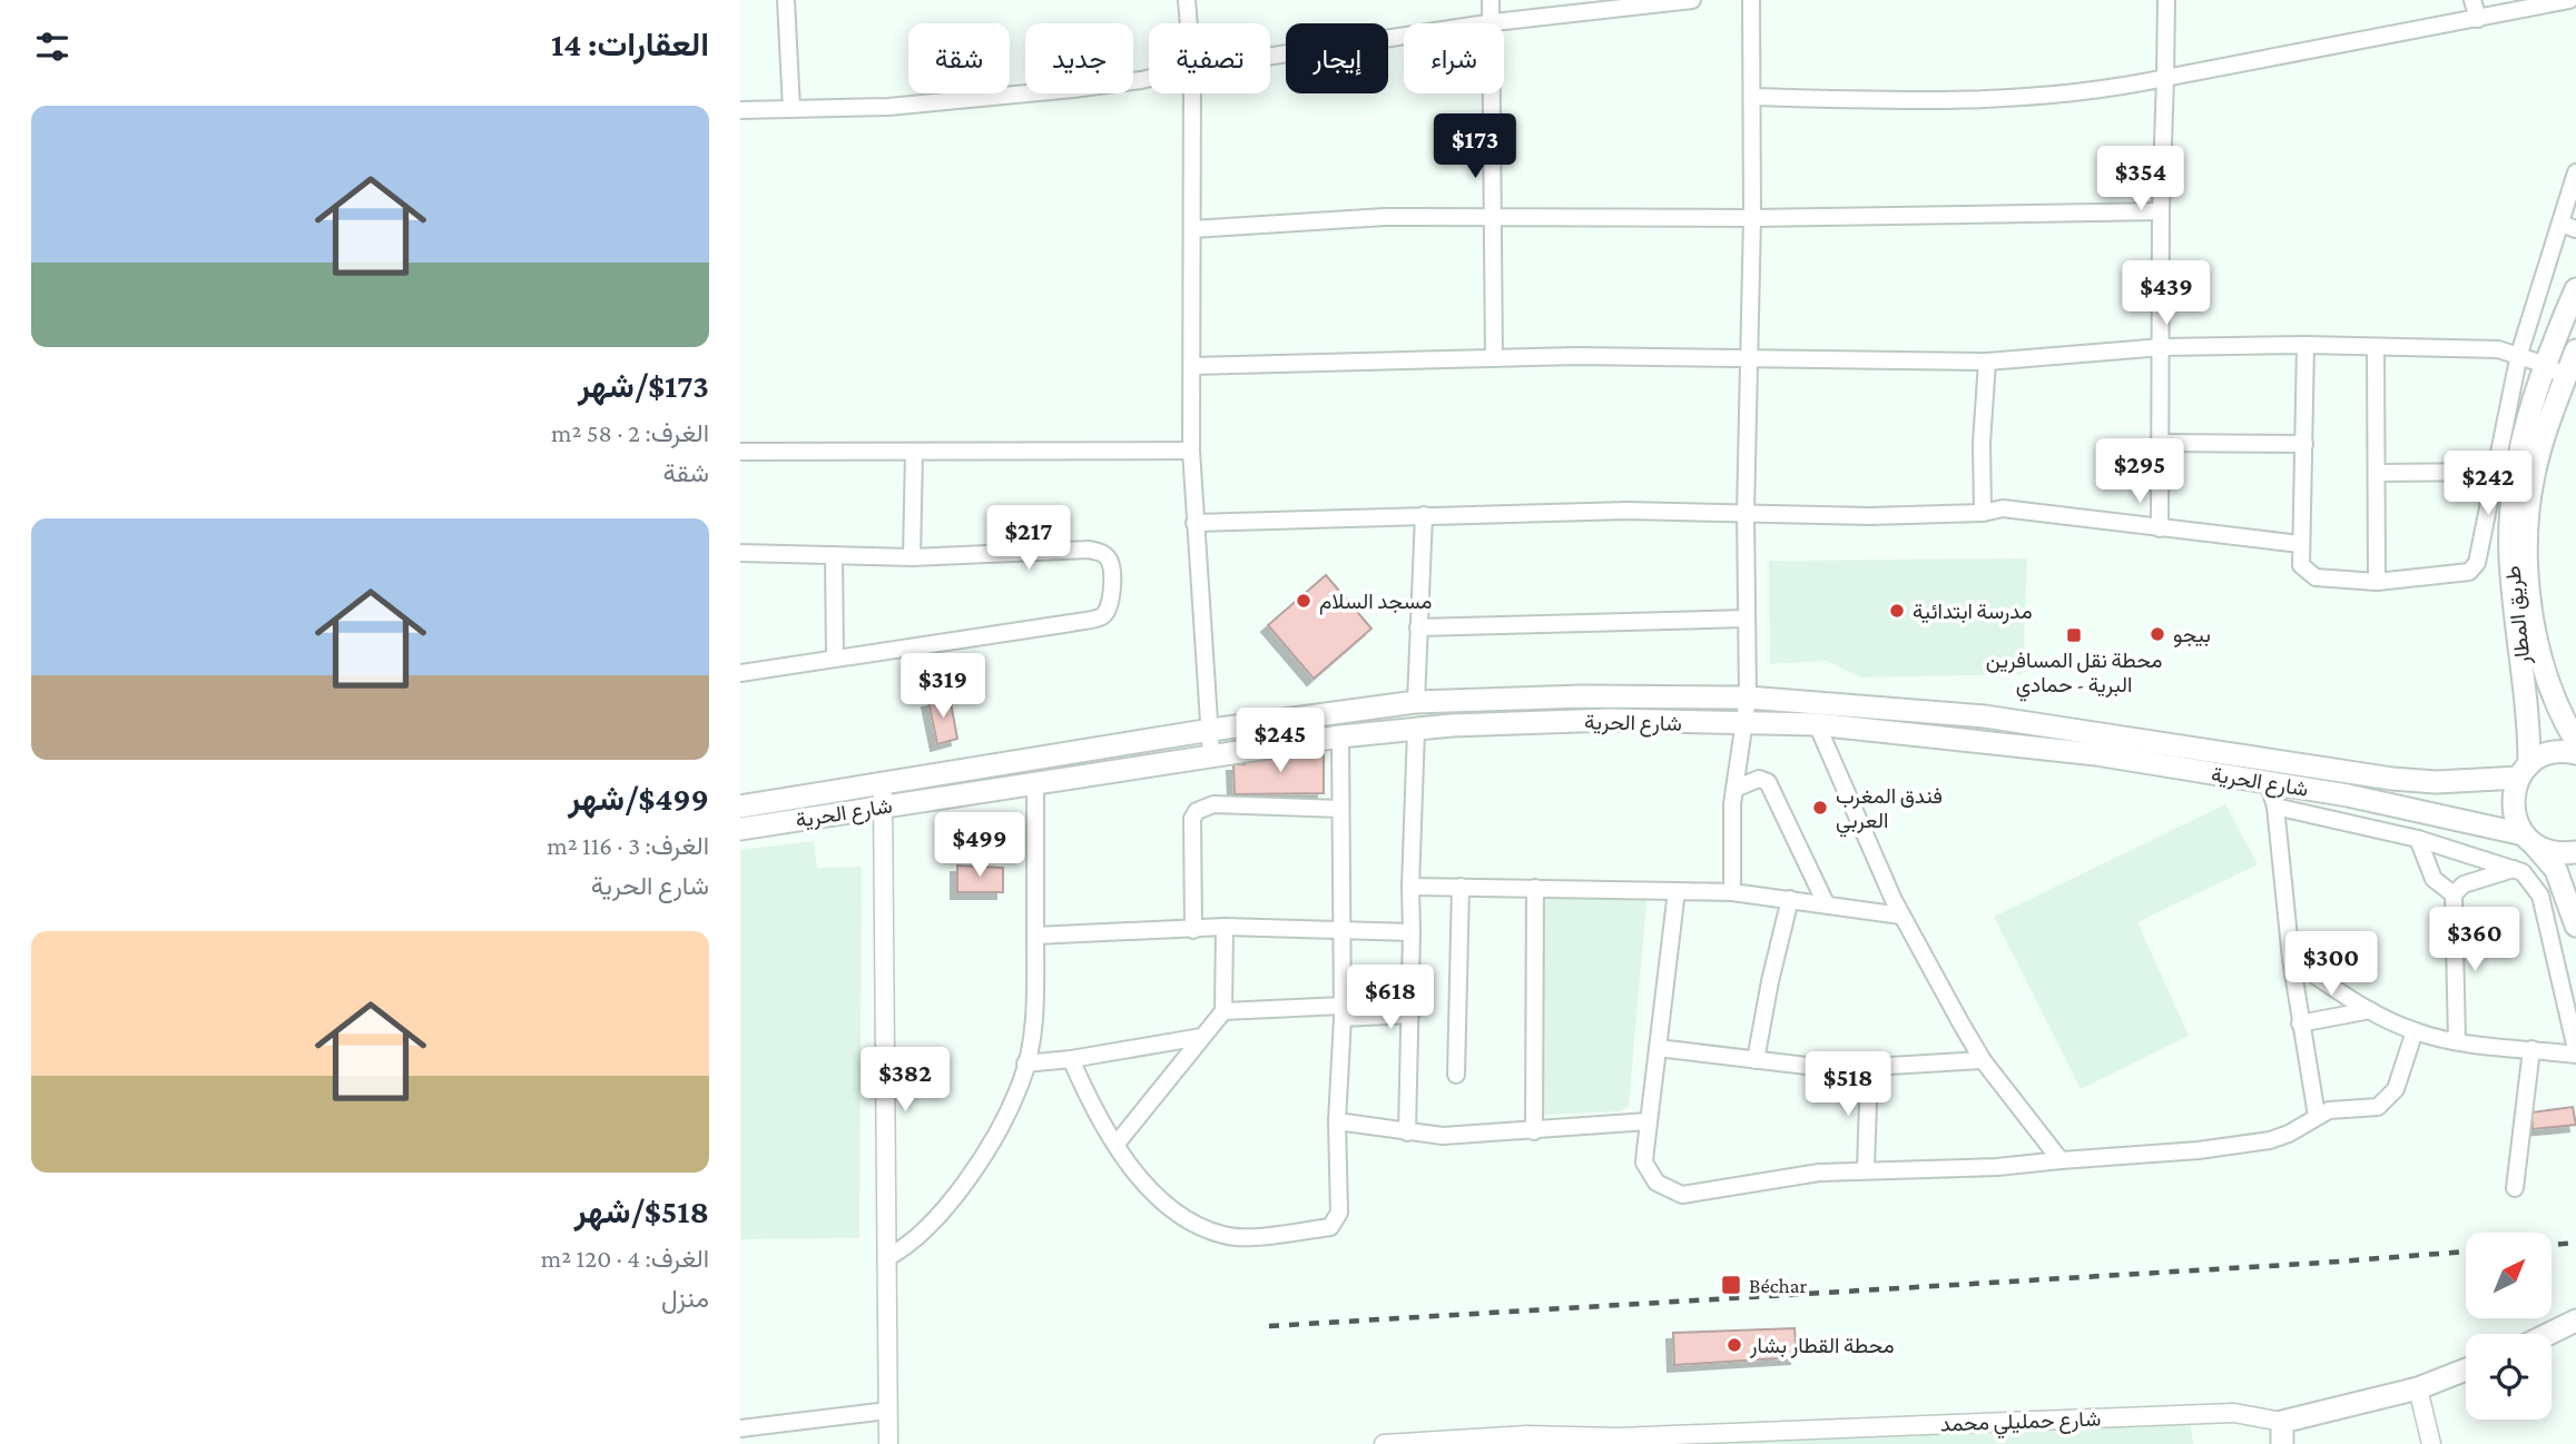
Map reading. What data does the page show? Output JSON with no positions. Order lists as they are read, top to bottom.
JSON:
{
  "streets": {
    "main road": ["طريق المطار", "شارع الحرية"],
    "street": ["شارع حمليلي محمد"]
  },
  "crossings": [
    ["طريق المطار", "شارع الحرية"]
  ],
  "places": {
    "other": [
      "مسجد السلام",
      "مدرسة ابتدائية",
      "بيجو",
      "فندق المغرب العربي",
      "محطة القطار بشار"
    ],
    "transit": ["محطة نقل المسافرين البرية - حمادي", "Béchar"]
  },
  "north": "top right",
  "page": {
    "heading": "العقارات: 14",
    "chip": [
      "شراء",
      "إيجار",
      "تصفية",
      "جديد",
      "شقة"
    ],
    "list": [
      {
        "name": "$173/شهر",
        "note": "الغرف: 2 · 58 m² · شقة"
      },
      {
        "name": "$499/شهر",
        "note": "الغرف: 3 · 116 m² · شارع الحرية"
      },
      {
        "name": "$518/شهر",
        "note": "الغرف: 4 · 120 m² · منزل"
      }
    ],
    "price": [
      "$173",
      "$354",
      "$439",
      "$295",
      "$242",
      "$217",
      "$319",
      "$245",
      "$499",
      "$360",
      "$300",
      "$618",
      "$382",
      "$518"
    ]
  }
}
